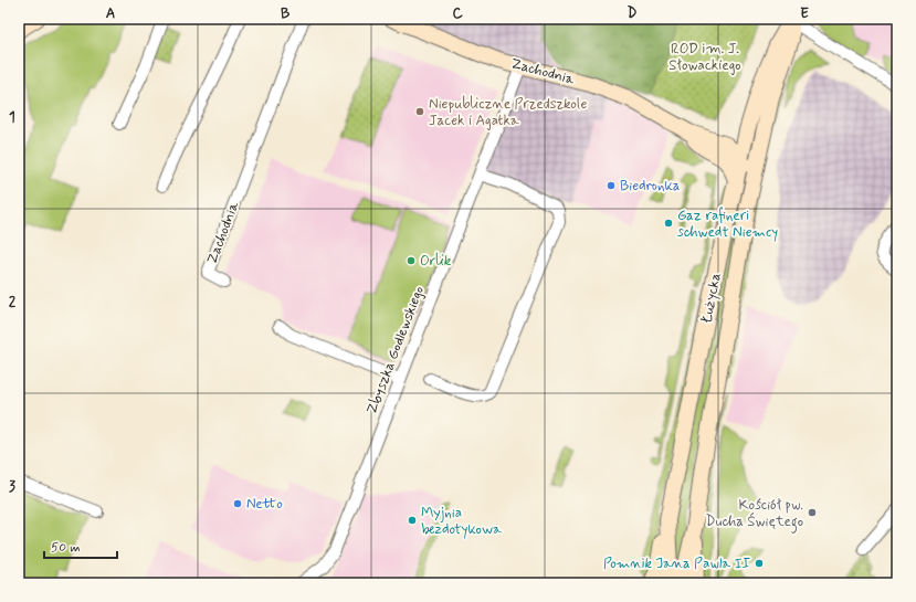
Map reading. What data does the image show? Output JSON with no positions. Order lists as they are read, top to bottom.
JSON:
{
  "streets": {
    "main road": ["Zachodnia", "Łużycka"],
    "street": ["Zbyszka Godlewskiego"]
  },
  "crossings": [
    ["Zachodnia", "Łużycka"],
    ["Zachodnia", "Zbyszka Godlewskiego"]
  ],
  "parks": ["ROD im. J. Słowackiego"],
  "places": [
    "Niepubliczne Przedszkole Jacek i Agatka",
    "Biedronka",
    "Gaz rafineri schwedt Niemcy",
    "Orlik",
    "Netto",
    "Kościół pw. Ducha Świętego",
    "Myjnia bezdotykowa",
    "Pomnik Jana Pawla II"
  ],
  "scale_bar": "50 m",
  "grid": {
    "columns": [
      "A",
      "B",
      "C",
      "D",
      "E"
    ],
    "rows": ["1", "2", "3"]
  }
}
